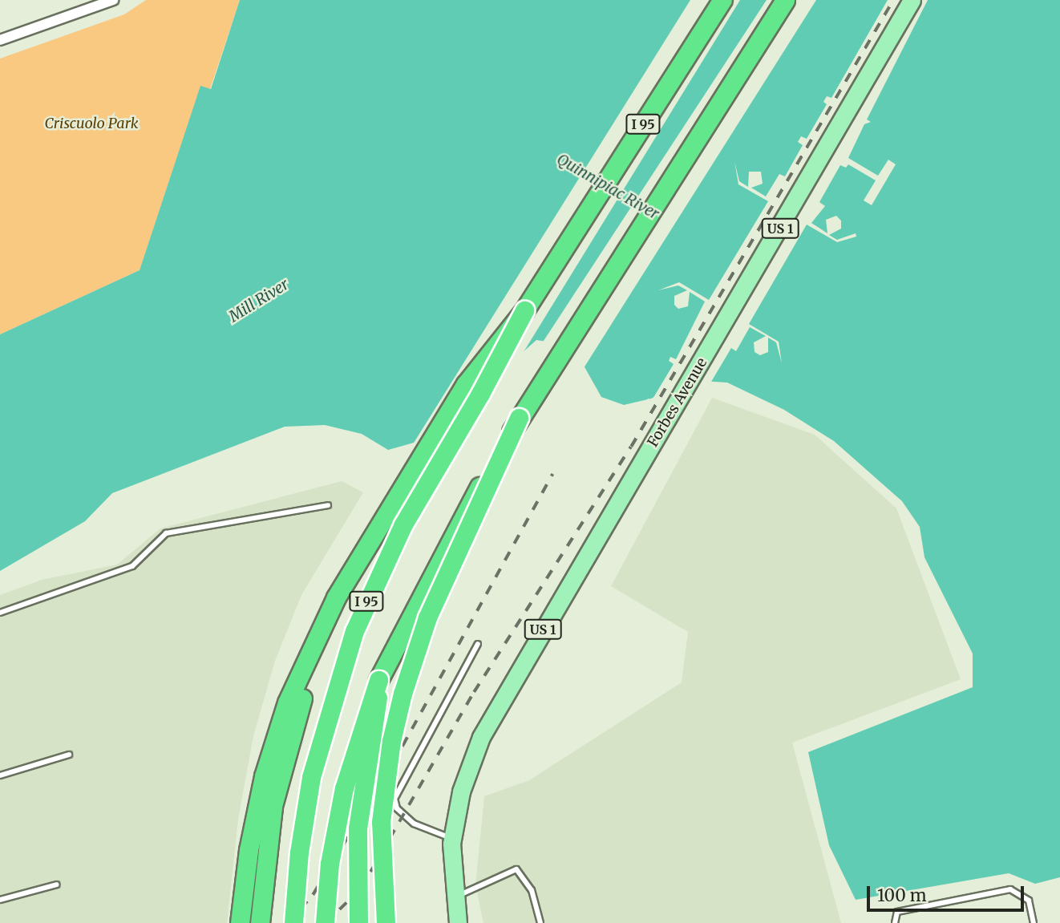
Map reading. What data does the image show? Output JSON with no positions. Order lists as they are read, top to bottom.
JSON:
{
  "streets": {
    "highway": ["I 95"],
    "main road": ["US 1", "Forbes Avenue"]
  },
  "crossings": [
    ["US 1", "Forbes Avenue"]
  ],
  "water": ["Quinnipiac River", "Mill River"],
  "parks": ["Criscuolo Park"],
  "scale_bar": "100 m"
}
